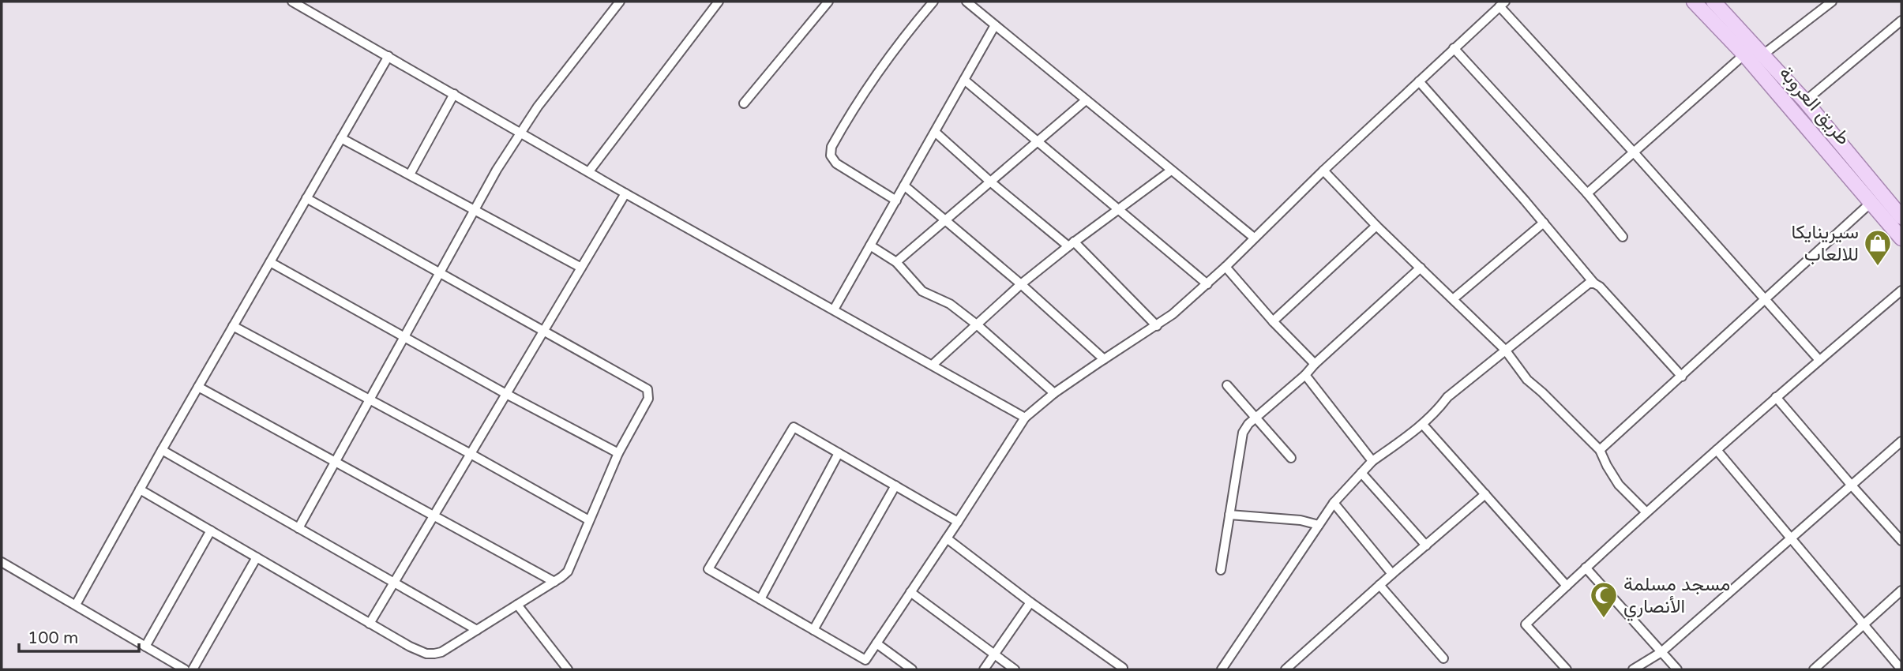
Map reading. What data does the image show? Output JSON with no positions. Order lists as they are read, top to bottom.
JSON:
{
  "streets": {
    "main road": ["طريق العروبة"]
  },
  "places": {
    "shop": ["سيرينايكا للالعاب"],
    "mosque": ["مسجد مسلمة الأنصاري"]
  },
  "scale_bar": "100 m"
}
